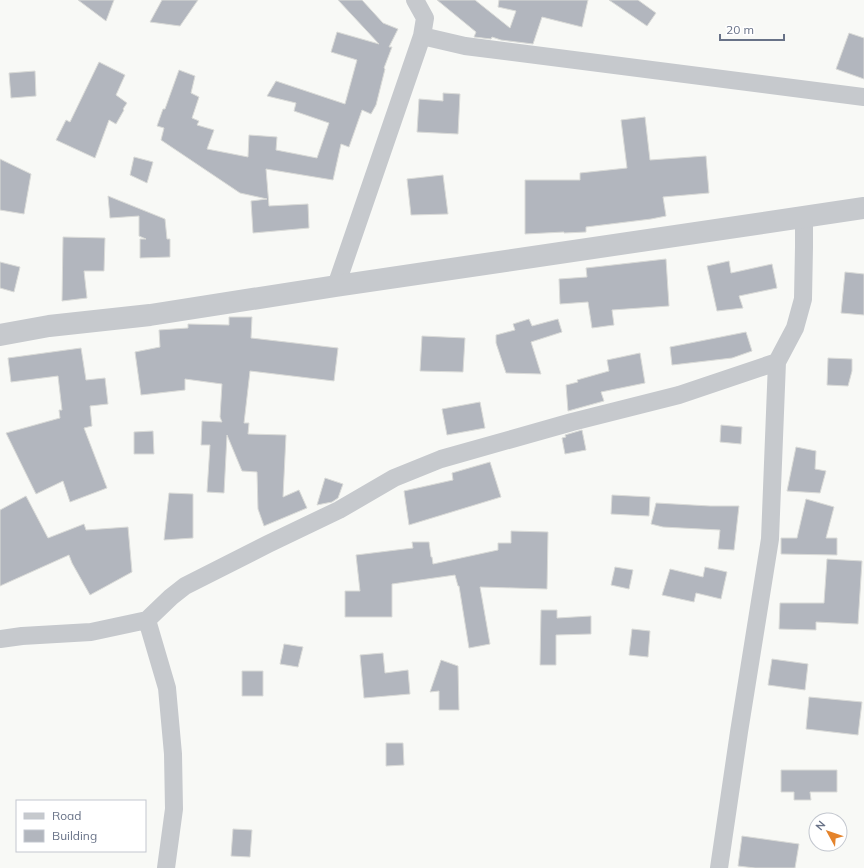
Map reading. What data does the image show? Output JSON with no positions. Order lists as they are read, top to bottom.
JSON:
{
  "legend": ["Road", "Building"],
  "scale_bar": "20 m",
  "north": "top left"
}
